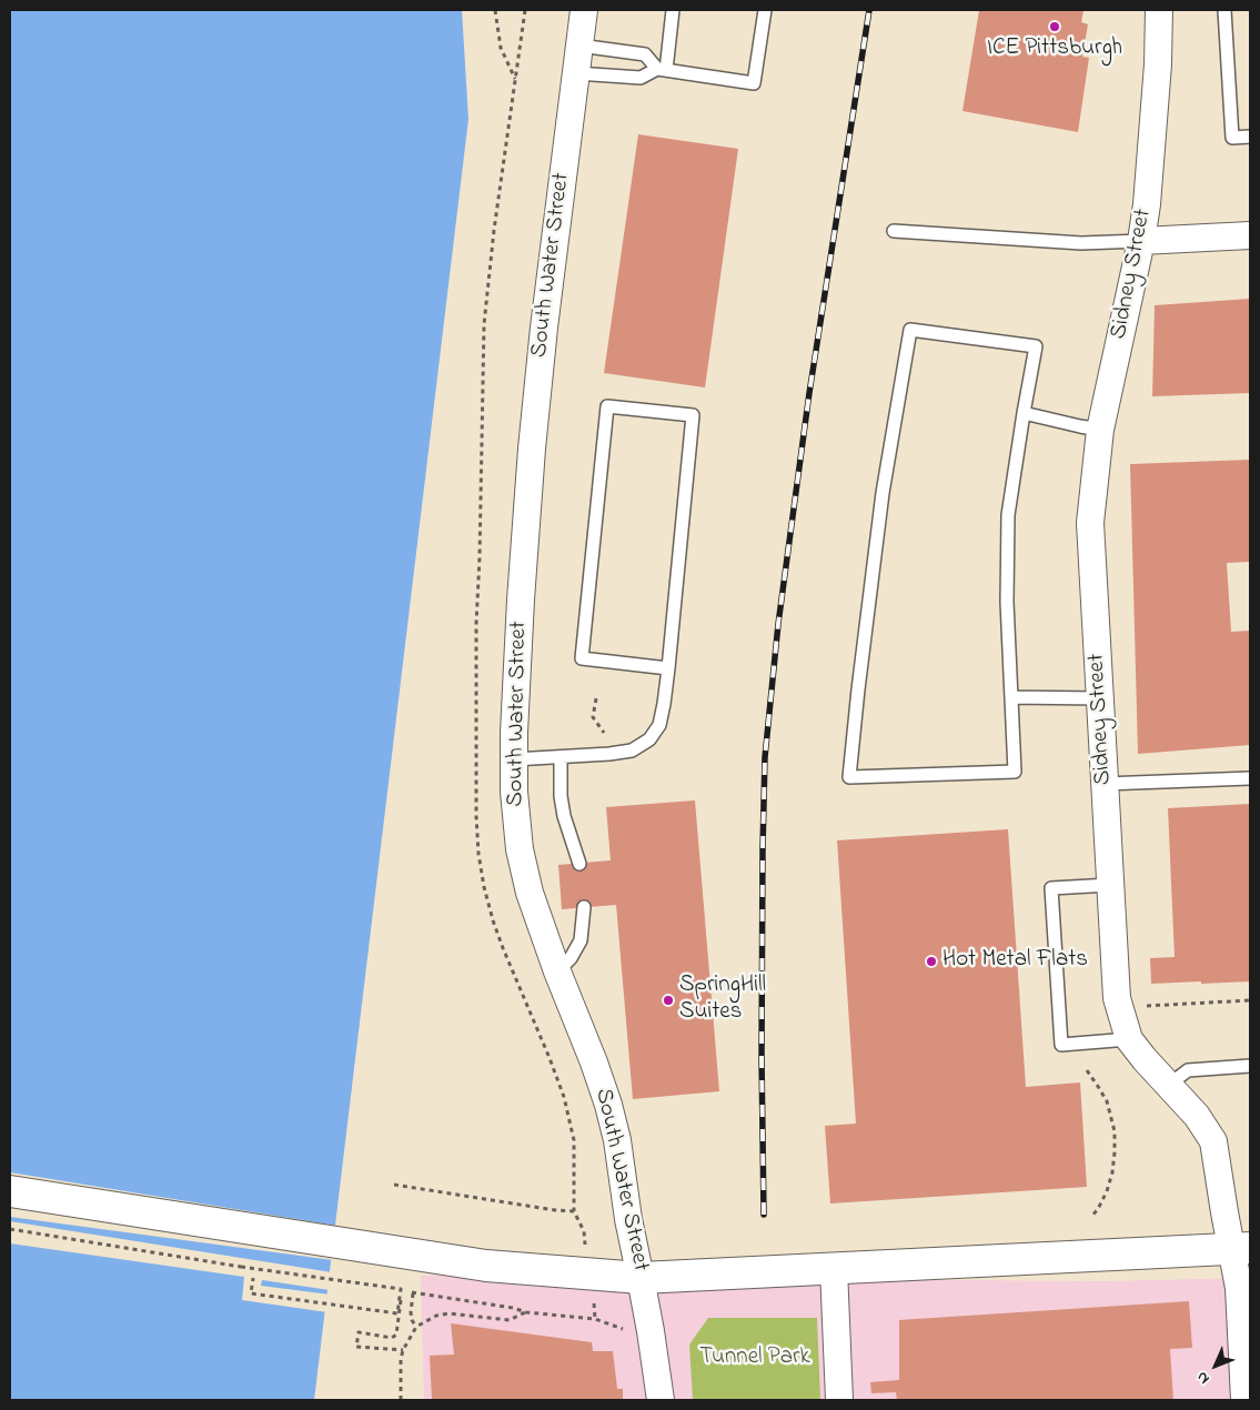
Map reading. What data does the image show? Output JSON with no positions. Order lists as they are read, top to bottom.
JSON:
{
  "streets": {
    "street": ["South Water Street", "Sidney Street"]
  },
  "parks": ["Tunnel Park"],
  "places": ["ICE Pittsburgh", "Hot Metal Flats", "SpringHill Suites"],
  "north": "bottom left"
}
